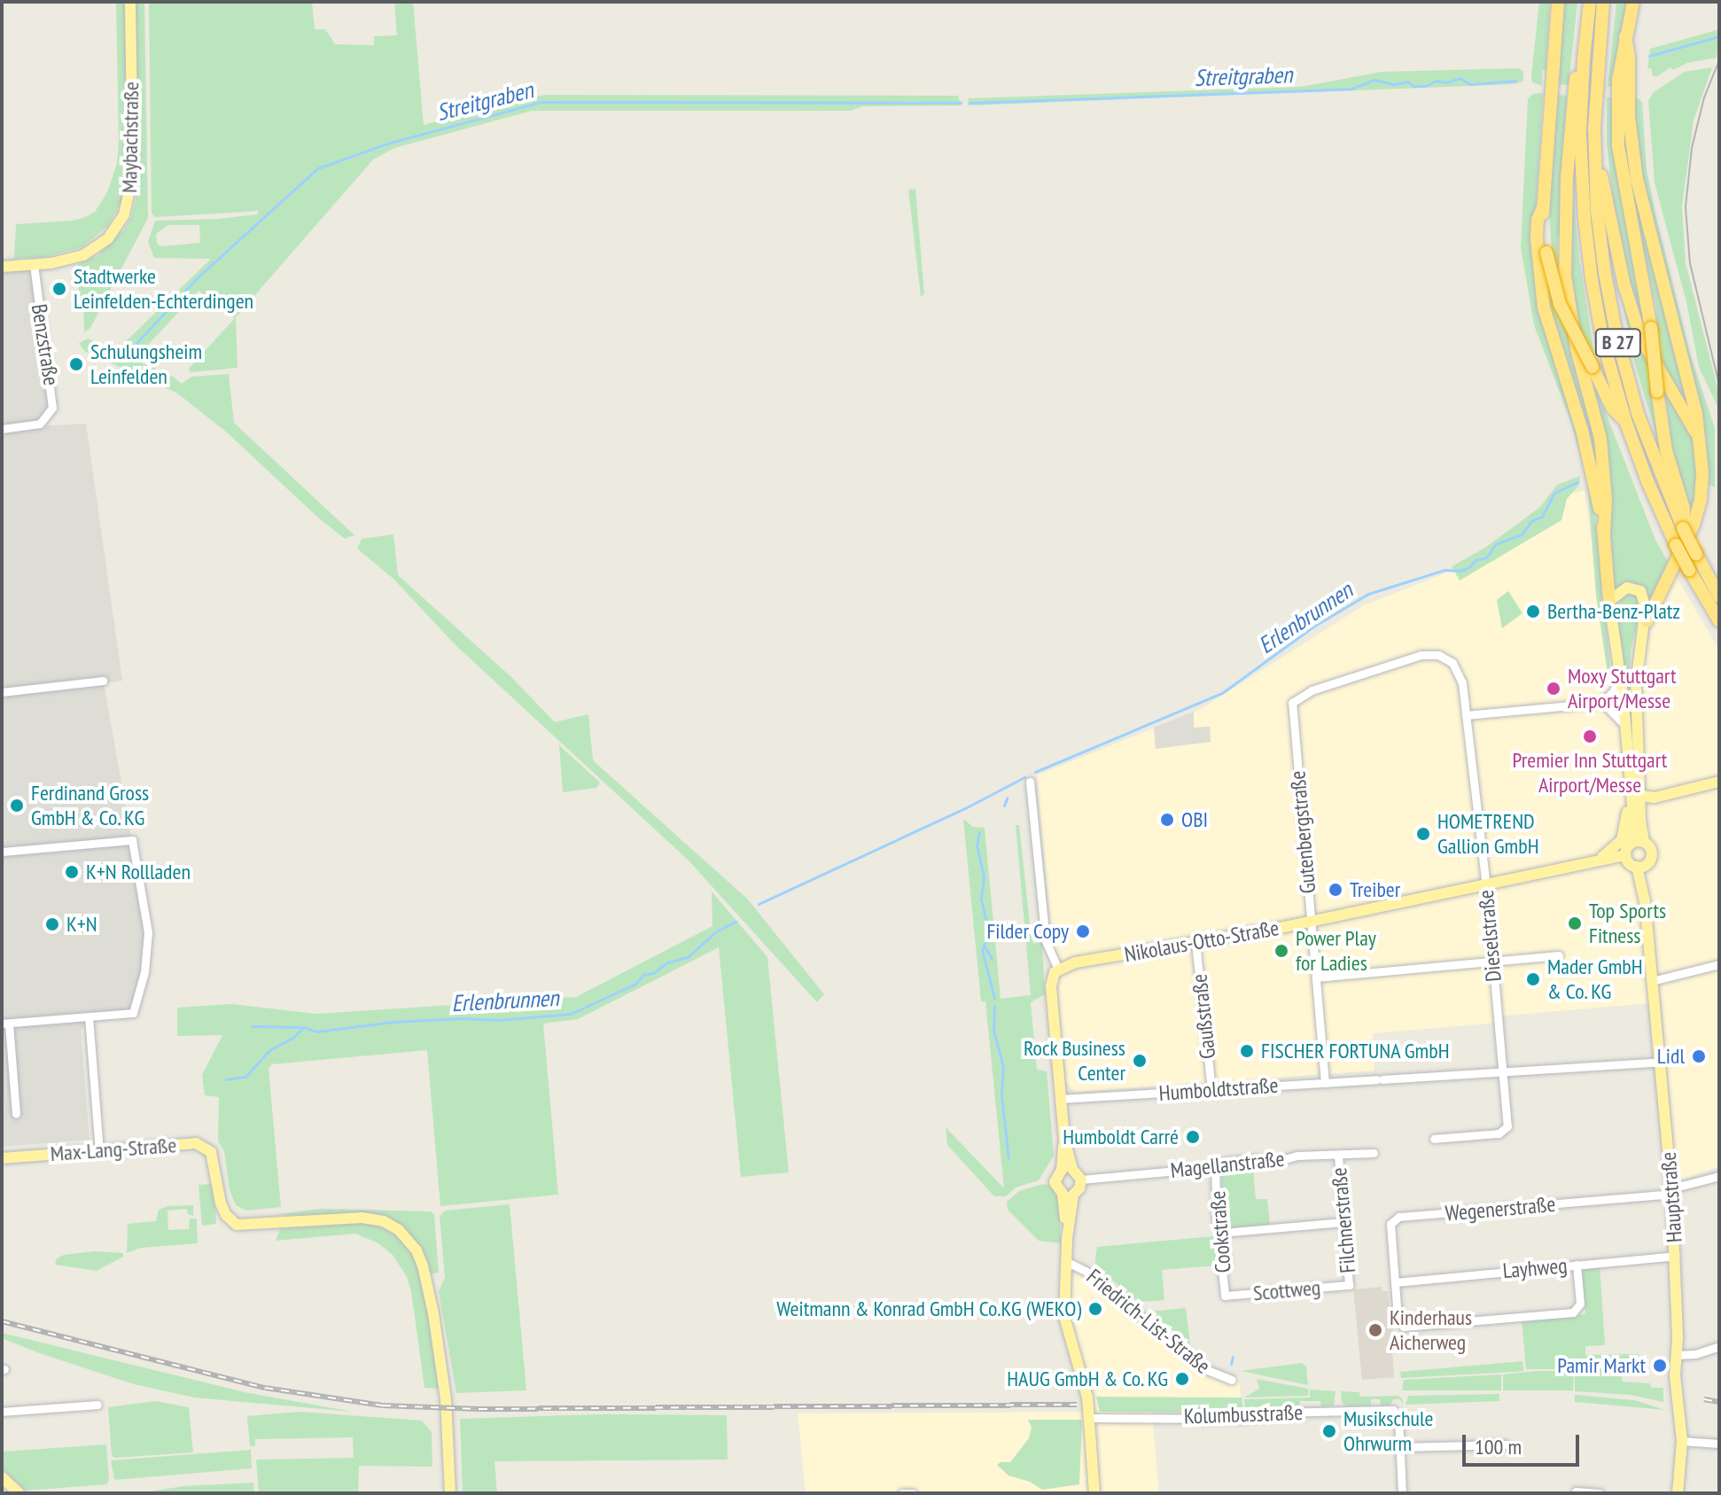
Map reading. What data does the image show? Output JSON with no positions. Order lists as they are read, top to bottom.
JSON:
{
  "streets": {
    "highway": ["B 27"],
    "main road": [
      "Maybachstraße",
      "Nikolaus-Otto-Straße",
      "Max-Lang-Straße",
      "Hauptstraße",
      "Friedrich-List-Straße"
    ],
    "street": [
      "Benzstraße",
      "Gutenbergstraße",
      "Dieselstraße",
      "Gaußstraße",
      "Humboldtstraße",
      "Magellanstraße",
      "Wegenerstraße",
      "Filchnerstraße",
      "Cookstraße",
      "Layhweg",
      "Scottweg",
      "Kolumbusstraße"
    ]
  },
  "crossings": [
    ["Maybachstraße", "Benzstraße"],
    ["Gutenbergstraße", "Dieselstraße"],
    ["Gutenbergstraße", "Nikolaus-Otto-Straße"],
    ["Gutenbergstraße", "Humboldtstraße"],
    ["Dieselstraße", "Nikolaus-Otto-Straße"],
    ["Dieselstraße", "Humboldtstraße"],
    ["Nikolaus-Otto-Straße", "Gaußstraße"],
    ["Nikolaus-Otto-Straße", "Hauptstraße"],
    ["Nikolaus-Otto-Straße", "Friedrich-List-Straße"],
    ["Gaußstraße", "Humboldtstraße"],
    ["Humboldtstraße", "Hauptstraße"],
    ["Humboldtstraße", "Friedrich-List-Straße"],
    ["Magellanstraße", "Filchnerstraße"],
    ["Magellanstraße", "Cookstraße"],
    ["Hauptstraße", "Wegenerstraße"],
    ["Hauptstraße", "Layhweg"],
    ["Wegenerstraße", "Layhweg"],
    ["Filchnerstraße", "Scottweg"],
    ["Cookstraße", "Scottweg"],
    ["Friedrich-List-Straße", "Kolumbusstraße"]
  ],
  "water": ["Streitgraben", "Erlenbrunnen"],
  "places": [
    "Stadtwerke Leinfelden-Echterdingen",
    "Schulungsheim Leinfelden",
    "Bertha-Benz-Platz",
    "Moxy Stuttgart Airport/Messe",
    "Premier Inn Stuttgart Airport/Messe",
    "Ferdinand Gross GmbH & Co. KG",
    "OBI",
    "HOMETREND Gallion GmbH",
    "K+N Rollladen",
    "Treiber",
    "Top Sports Fitness",
    "K+N",
    "Filder Copy",
    "Power Play for Ladies",
    "Mader GmbH & Co. KG",
    "FISCHER FORTUNA GmbH",
    "Lidl",
    "Rock Business Center",
    "Humboldt Carré",
    "Weitmann & Konrad GmbH Co.KG (WEKO)",
    "Kinderhaus Aicherweg",
    "Pamir Markt",
    "HAUG GmbH & Co. KG",
    "Musikschule Ohrwurm"
  ],
  "scale_bar": "100 m"
}
